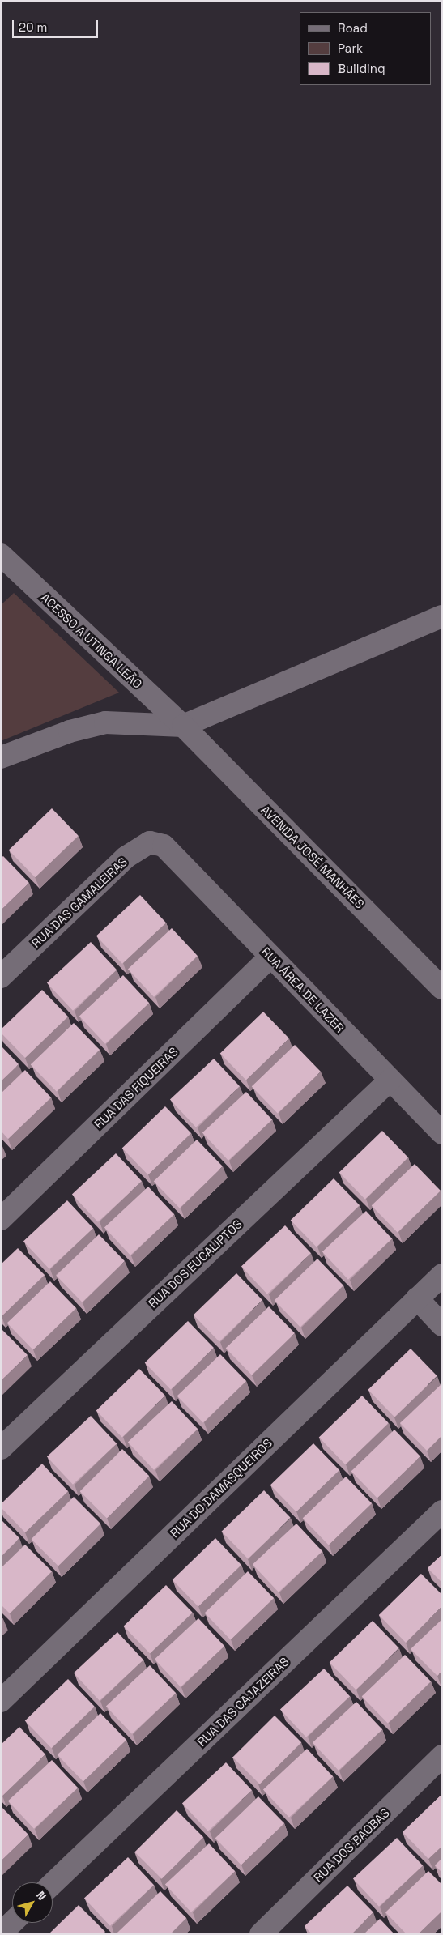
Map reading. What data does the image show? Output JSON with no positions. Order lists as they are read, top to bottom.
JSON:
{
  "streets": {
    "street": [
      "ACESSO A UTINGA LEÃO",
      "AVENIDA JOSÉ MANHÃES",
      "RUA DAS GAMALEIRAS",
      "RUA ÁREA DE LAZER",
      "RUA DAS FIQUEIRAS",
      "RUA DOS EUCALIPTOS",
      "RUA DO DAMASQUEIROS",
      "RUA DAS CAJAZEIRAS",
      "RUA DOS BAOBAS"
    ]
  },
  "crossings": [
    ["ACESSO A UTINGA LEÃO", "AVENIDA JOSÉ MANHÃES"],
    ["RUA DAS GAMALEIRAS", "RUA ÁREA DE LAZER"],
    ["RUA ÁREA DE LAZER", "RUA DAS FIQUEIRAS"],
    ["RUA ÁREA DE LAZER", "RUA DOS EUCALIPTOS"]
  ],
  "legend": ["Road", "Park", "Building"],
  "scale_bar": "20 m",
  "north": "top right"
}
